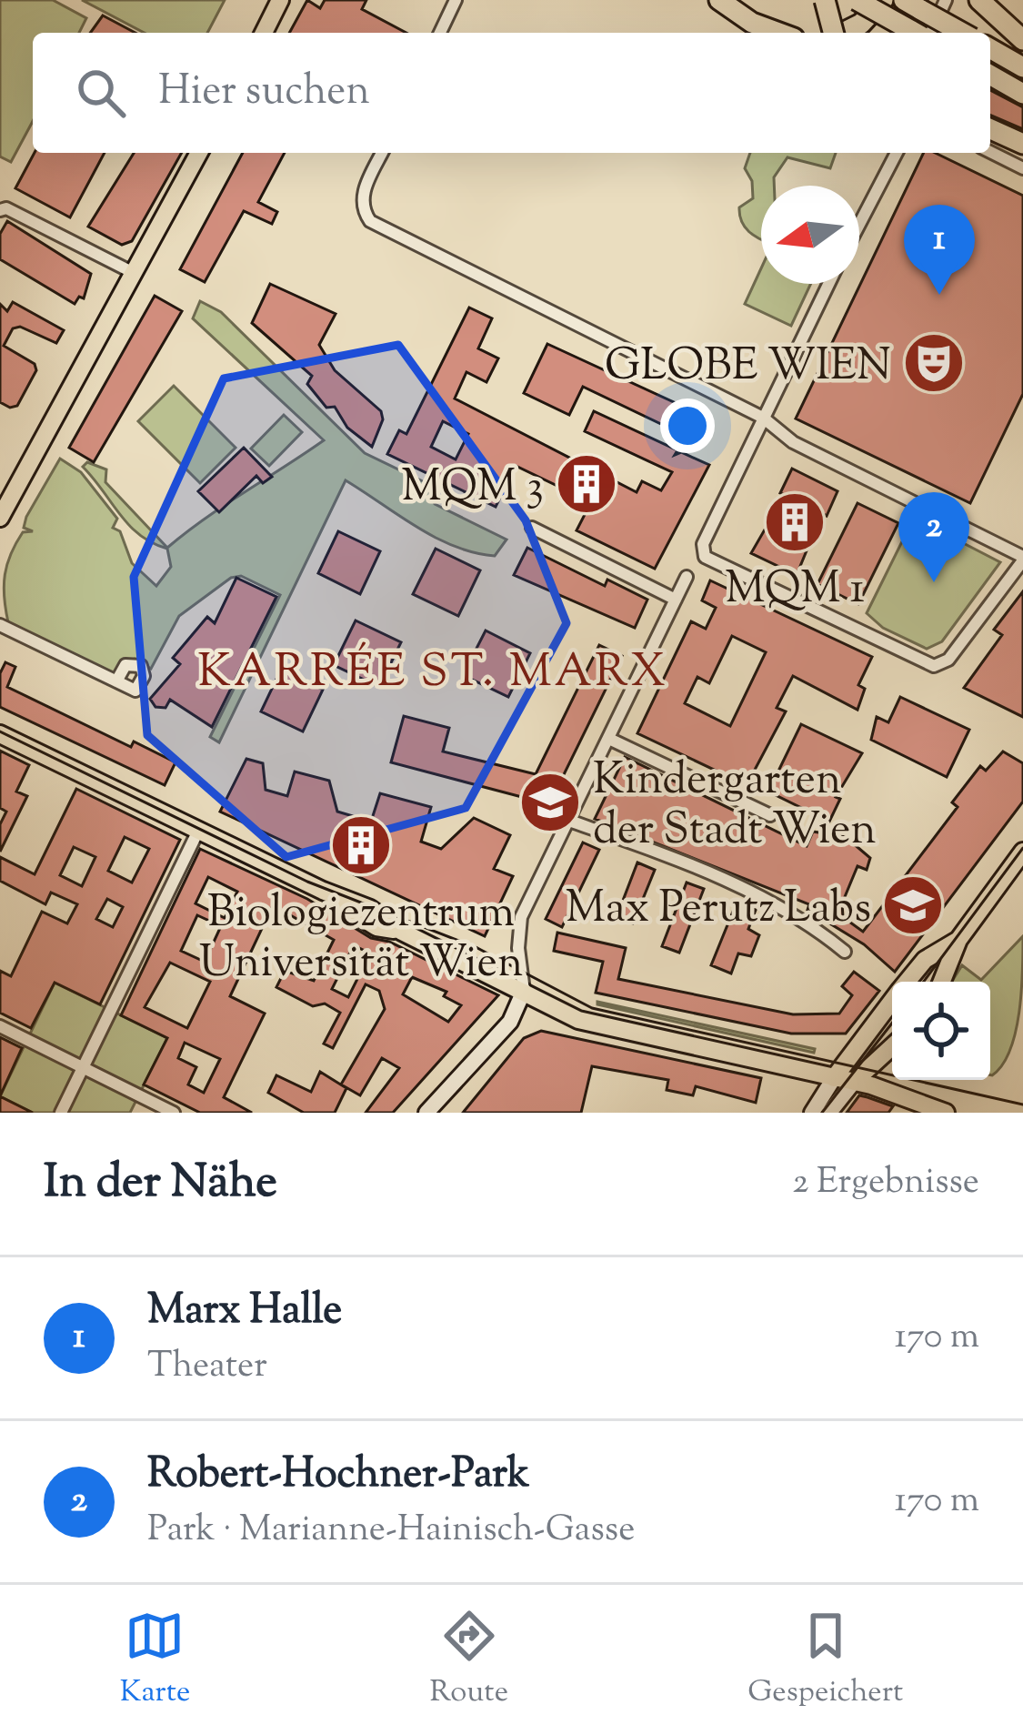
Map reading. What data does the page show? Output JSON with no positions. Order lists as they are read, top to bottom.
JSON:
{
  "districts": ["KARRÉE ST. MARX"],
  "places": {
    "theatre": ["GLOBE WIEN"],
    "building": ["MQM 3", "MQM 1", "Biologiezentrum Universität Wien"],
    "school or university": ["Kindergarten der Stadt Wien", "Max Perutz Labs"]
  },
  "north": "left",
  "page": {
    "search": "Hier suchen",
    "pins": ["1", "2"],
    "heading": ["In der Nähe", "2 Ergebnisse"],
    "list": [
      {
        "mark": "1",
        "name": "Marx Halle",
        "note": "Theater",
        "value": "170 m"
      },
      {
        "mark": "2",
        "name": "Robert-Hochner-Park",
        "note": "Park · Marianne-Hainisch-Gasse",
        "value": "170 m"
      }
    ],
    "nav": ["Karte", "Route", "Gespeichert"]
  }
}
